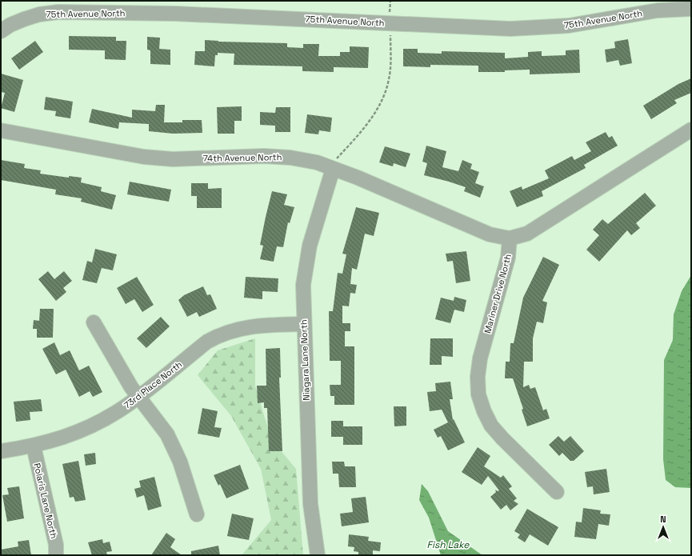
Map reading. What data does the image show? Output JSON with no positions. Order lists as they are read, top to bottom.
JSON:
{
  "streets": {
    "street": [
      "75th Avenue North",
      "74th Avenue North",
      "Mariner Drive North",
      "Niagara Lane North",
      "73rd Place North",
      "Polaris Lane North"
    ]
  },
  "crossings": [
    ["74th Avenue North", "Mariner Drive North"],
    ["74th Avenue North", "Niagara Lane North"],
    ["Niagara Lane North", "73rd Place North"],
    ["73rd Place North", "Polaris Lane North"]
  ],
  "water": ["Fish Lake"],
  "north": "top"
}
